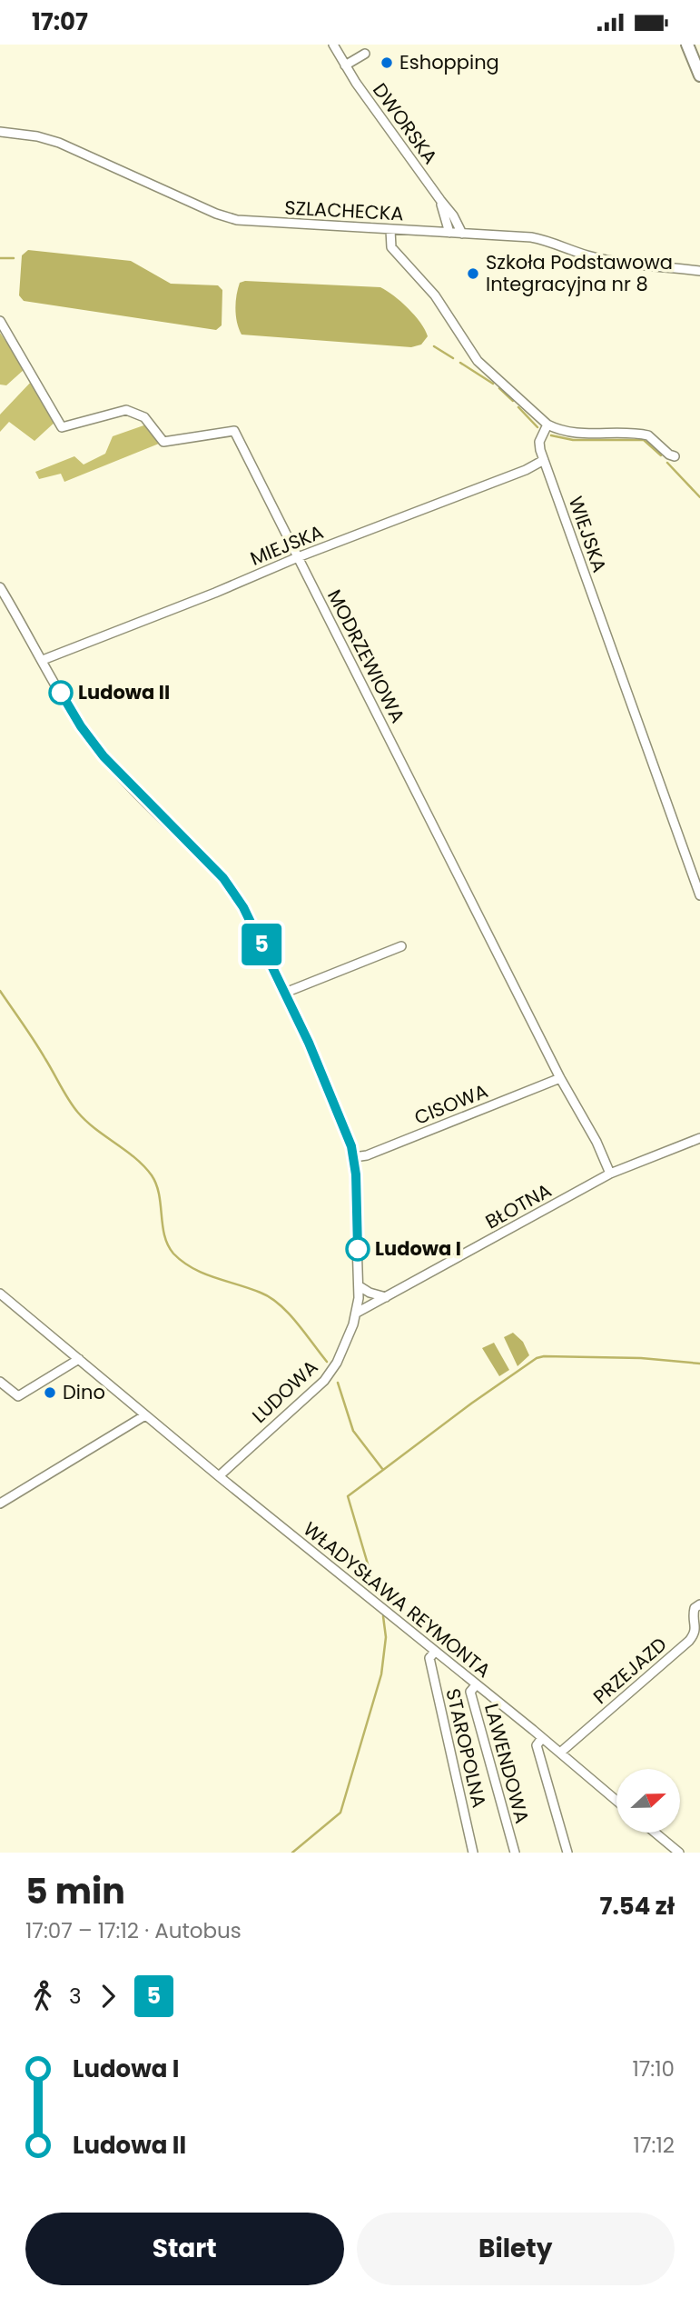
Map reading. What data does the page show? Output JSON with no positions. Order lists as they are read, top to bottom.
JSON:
{
  "streets": {
    "street": [
      "DWORSKA",
      "SZLACHECKA",
      "WIEJSKA",
      "MIEJSKA",
      "MODRZEWIOWA",
      "CISOWA",
      "BŁOTNA",
      "LUDOWA",
      "WŁADYSŁAWA REYMONTA",
      "PRZEJAZD",
      "STAROPOLNA",
      "LAWENDOWA"
    ]
  },
  "crossings": [
    ["DWORSKA", "SZLACHECKA"],
    ["WIEJSKA", "MIEJSKA"],
    ["MIEJSKA", "MODRZEWIOWA"],
    ["MIEJSKA", "LUDOWA"],
    ["MODRZEWIOWA", "CISOWA"],
    ["MODRZEWIOWA", "BŁOTNA"],
    ["CISOWA", "LUDOWA"],
    ["BŁOTNA", "LUDOWA"],
    ["LUDOWA", "WŁADYSŁAWA REYMONTA"],
    ["WŁADYSŁAWA REYMONTA", "PRZEJAZD"],
    ["WŁADYSŁAWA REYMONTA", "STAROPOLNA"],
    ["WŁADYSŁAWA REYMONTA", "LAWENDOWA"]
  ],
  "places": [
    "Eshopping",
    "Szkoła Podstawowa Integracyjna nr 8",
    "Ludowa II",
    "Ludowa I",
    "Dino"
  ],
  "lines": ["bus line 5"],
  "north": "right",
  "page": {
    "status": "17:07",
    "on_map": "5",
    "heading": ["5 min", "17:07 – 17:12 · Autobus", "7.54 zł"],
    "legs": ["3", "5"],
    "list": [
      {
        "name": "Ludowa I",
        "value": "17:10"
      },
      {
        "name": "Ludowa II",
        "value": "17:12"
      }
    ],
    "buttons": ["Start", "Bilety"]
  }
}
